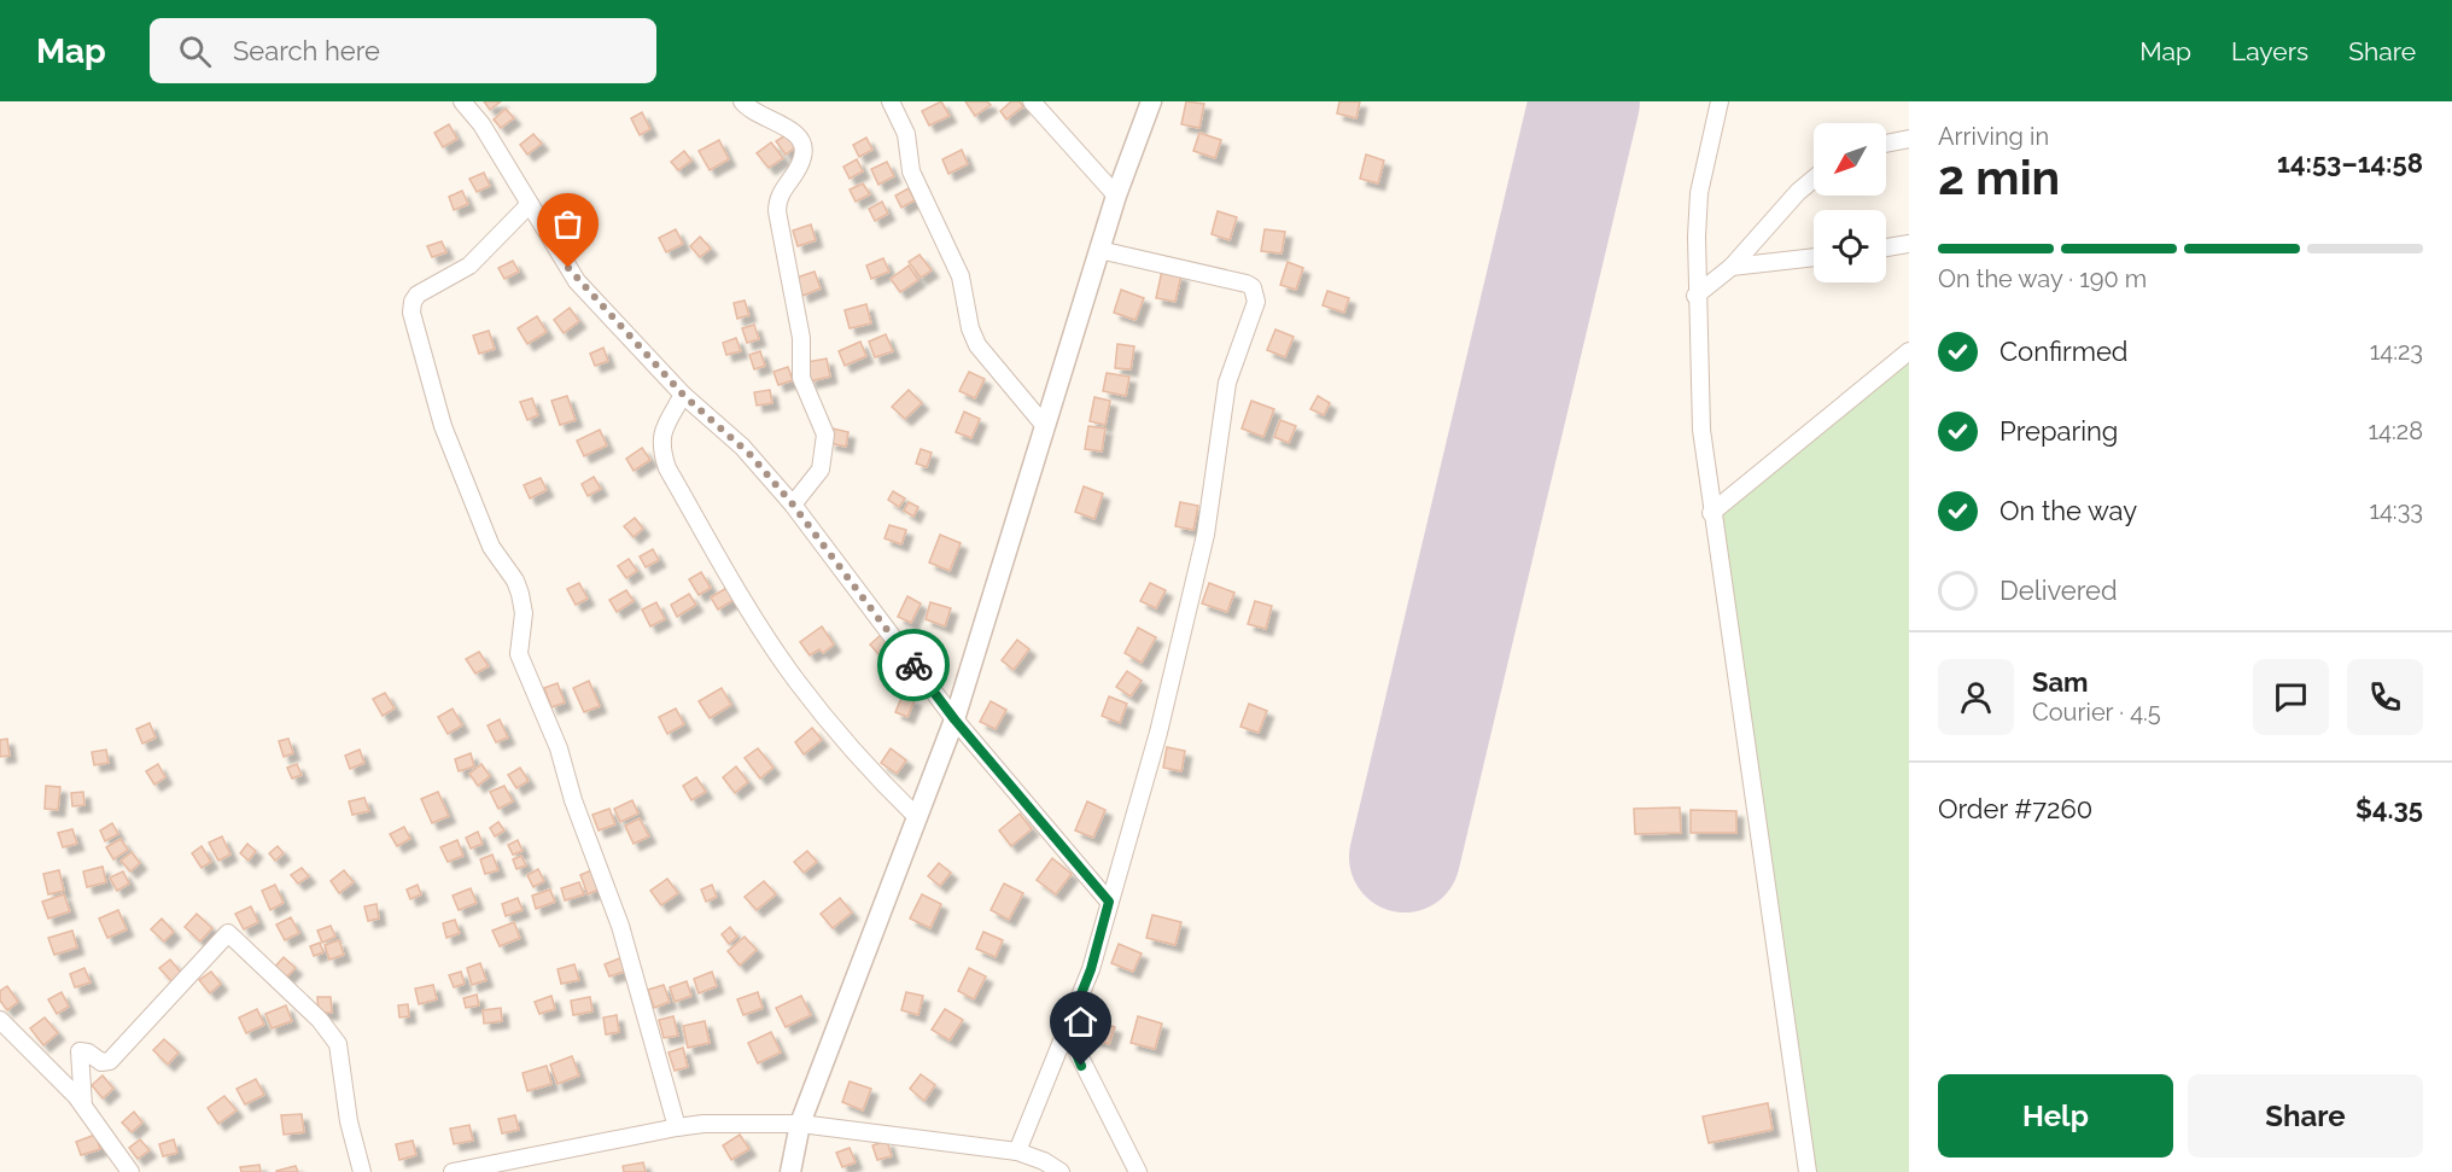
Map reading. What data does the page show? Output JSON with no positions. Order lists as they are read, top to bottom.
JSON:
{
  "north": "bottom left",
  "page": {
    "header": "Map",
    "search": "Search here",
    "nav": ["Map", "Layers", "Share"],
    "heading": ["2 min", "Arriving in", "14:53–14:58"],
    "panel": [
      "Sam",
      "Courier · 4.5",
      "Order #7260",
      "$4.35"
    ],
    "bar": "On the way · 190 m",
    "list": [
      ["Confirmed", "14:23"],
      ["Preparing", "14:28"],
      ["On the way", "14:33"],
      "Delivered"
    ],
    "buttons": ["Help", "Share"]
  }
}
